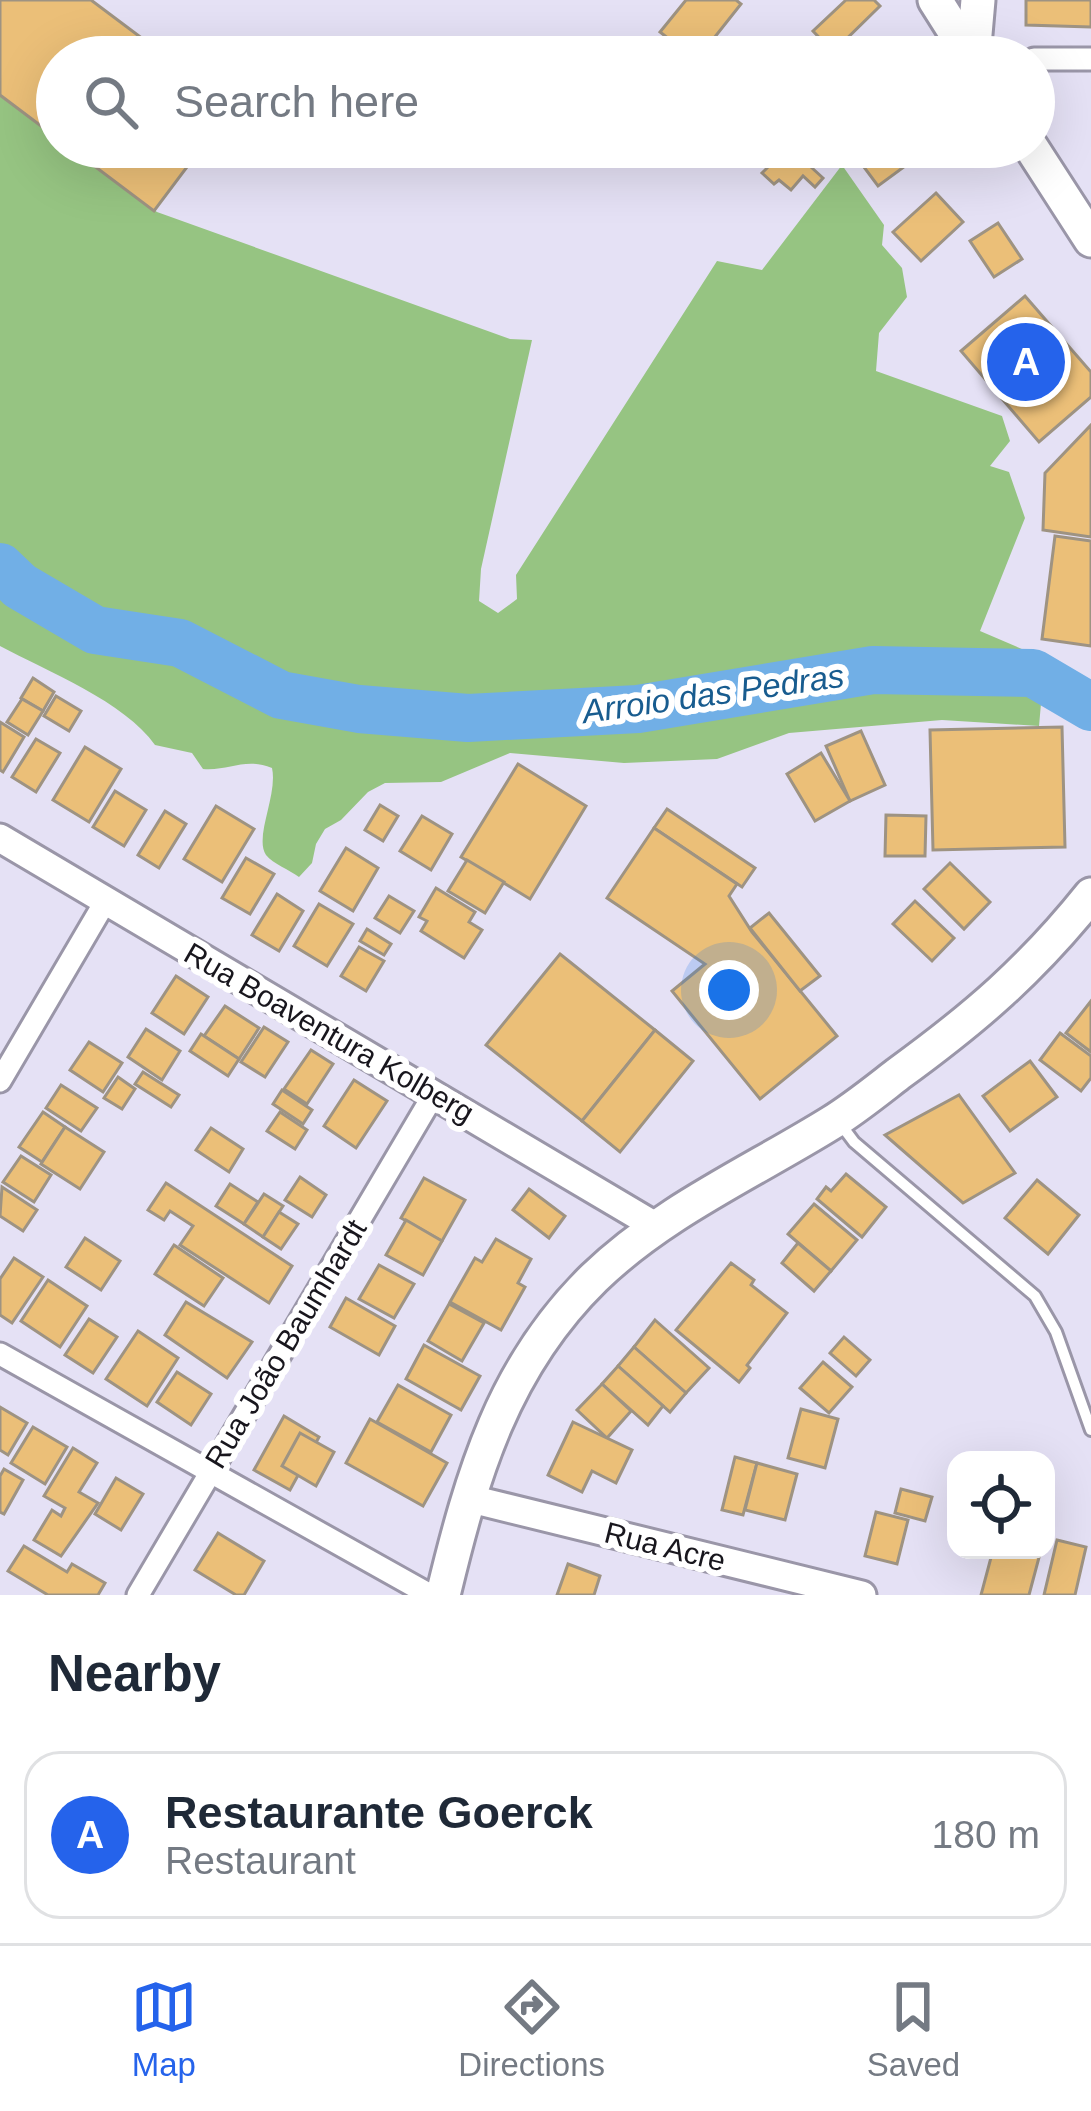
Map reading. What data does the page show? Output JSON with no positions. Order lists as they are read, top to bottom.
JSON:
{
  "streets": {
    "street": ["Rua Boaventura Kolberg", "Rua João Baumhardt", "Rua Acre"]
  },
  "crossings": [
    ["Rua Boaventura Kolberg", "Rua João Baumhardt"]
  ],
  "water": ["Arroio das Pedras"],
  "page": {
    "search": "Search here",
    "pins": "A",
    "heading": "Nearby",
    "list": [
      {
        "mark": "A",
        "name": "Restaurante Goerck",
        "note": "Restaurant",
        "value": "180 m"
      }
    ],
    "nav": ["Map", "Directions", "Saved"]
  }
}
